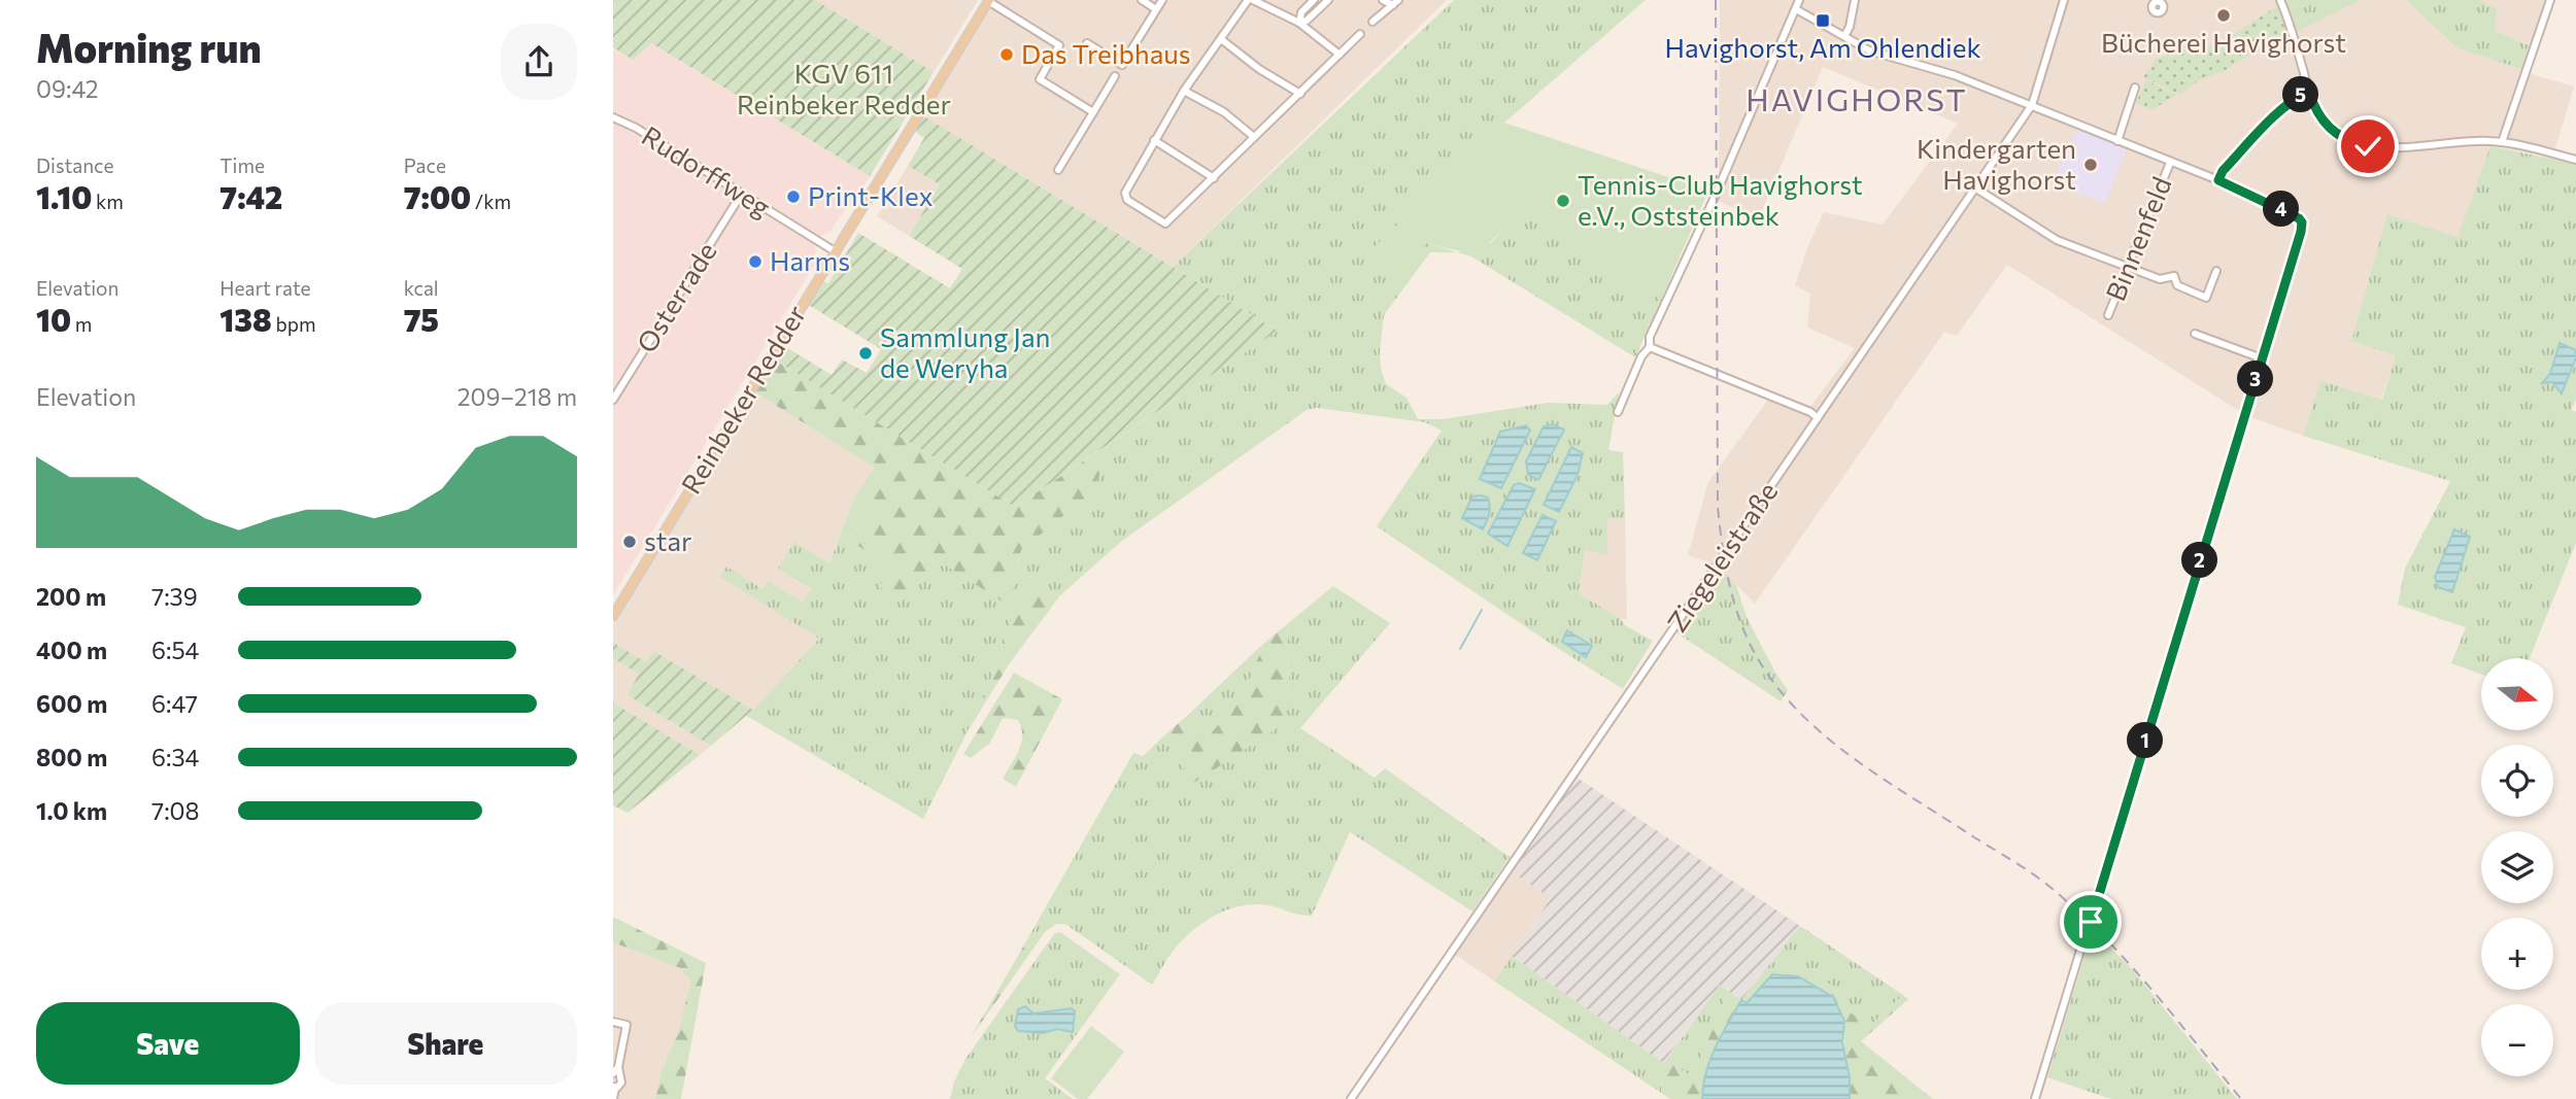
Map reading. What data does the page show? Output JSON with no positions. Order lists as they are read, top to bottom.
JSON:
{
  "streets": {
    "main road": ["Reinbeker Redder"],
    "street": [
      "Rudorffweg",
      "Binnenfeld",
      "Osterrade",
      "Ziegeleistraße"
    ]
  },
  "crossings": [
    ["Rudorffweg", "Osterrade"],
    ["Rudorffweg", "Reinbeker Redder"]
  ],
  "districts": ["HAVIGHORST"],
  "parks": ["KGV 611 Reinbeker Redder"],
  "places": {
    "other": [
      "Bücherei Havighorst",
      "Das Treibhaus",
      "Kindergarten Havighorst",
      "Print-Klex",
      "Tennis-Club Havighorst e.V., Oststeinbek",
      "Harms",
      "Sammlung Jan de Weryha",
      "star"
    ],
    "transit": ["Havighorst, Am Ohlendiek"]
  },
  "north": "right",
  "page": {
    "heading": ["Morning run", "09:42"],
    "pins": [
      "5",
      "4",
      "3",
      "2",
      "1"
    ],
    "stats": [
      ["Distance", "1.10 km"],
      ["Time", "7:42"],
      ["Pace", "7:00 /km"],
      ["Elevation", "10 m"],
      ["Heart rate", "138 bpm"],
      ["kcal", "75"]
    ],
    "chart": ["Elevation", "209–218 m"],
    "list": [
      {
        "name": "200 m",
        "note": "7:39"
      },
      {
        "name": "400 m",
        "note": "6:54"
      },
      {
        "name": "600 m",
        "note": "6:47"
      },
      {
        "name": "800 m",
        "note": "6:34"
      },
      {
        "name": "1.0 km",
        "note": "7:08"
      }
    ],
    "map_buttons": ["+", "−"],
    "buttons": ["Save", "Share"]
  }
}
